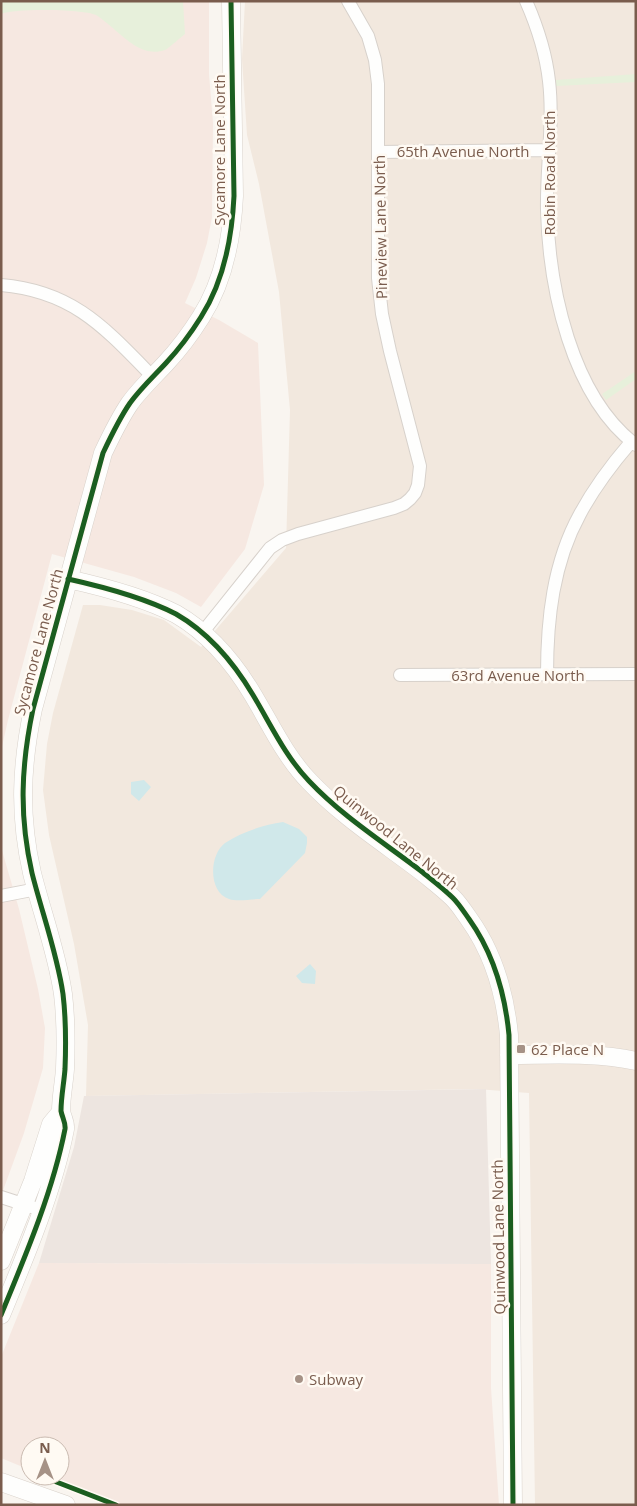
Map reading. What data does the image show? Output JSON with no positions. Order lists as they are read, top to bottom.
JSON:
{
  "streets": {
    "street": [
      "Sycamore Lane North",
      "65th Avenue North",
      "Robin Road North",
      "Pineview Lane North",
      "63rd Avenue North",
      "Quinwood Lane North"
    ]
  },
  "crossings": [
    ["Sycamore Lane North", "Quinwood Lane North"],
    ["65th Avenue North", "Robin Road North"],
    ["65th Avenue North", "Pineview Lane North"],
    ["Pineview Lane North", "Quinwood Lane North"]
  ],
  "places": {
    "transit": ["62 Place N"],
    "other": ["Subway"]
  },
  "north": "top"
}
